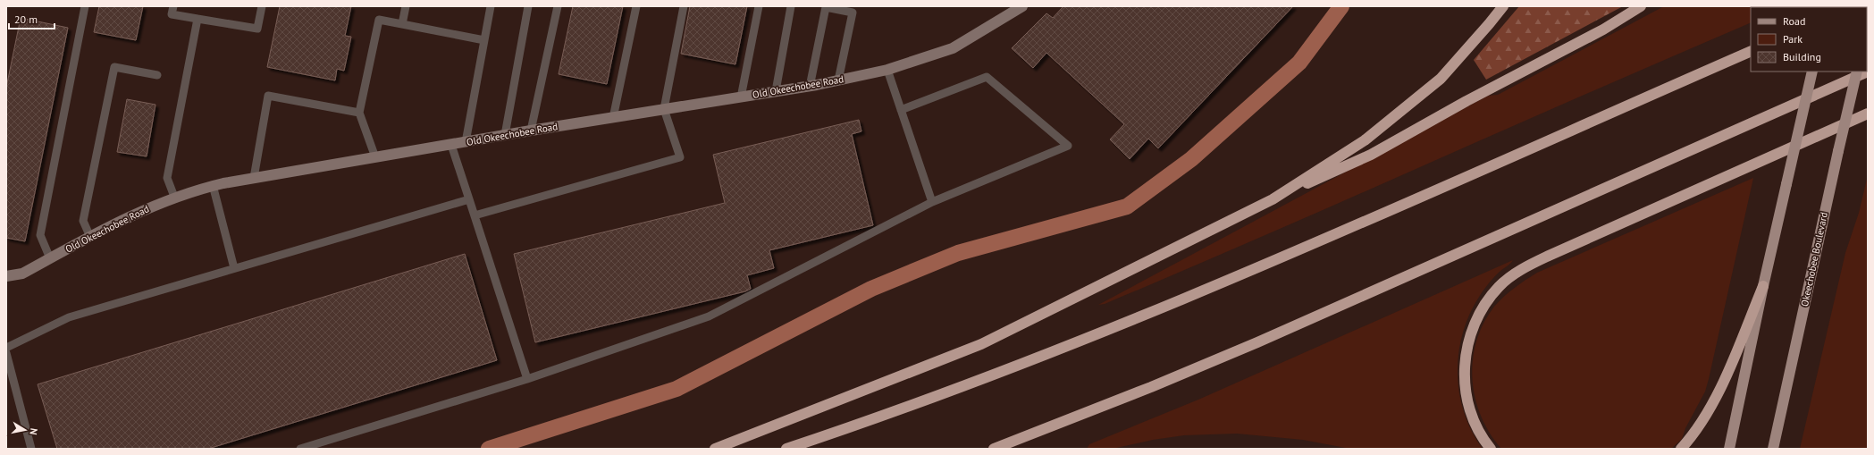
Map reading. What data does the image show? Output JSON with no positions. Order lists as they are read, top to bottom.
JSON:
{
  "streets": {
    "main road": ["Okeechobee Boulevard"],
    "street": ["Old Okeechobee Road"]
  },
  "legend": ["Road", "Park", "Building"],
  "scale_bar": "20 m",
  "north": "right"
}
